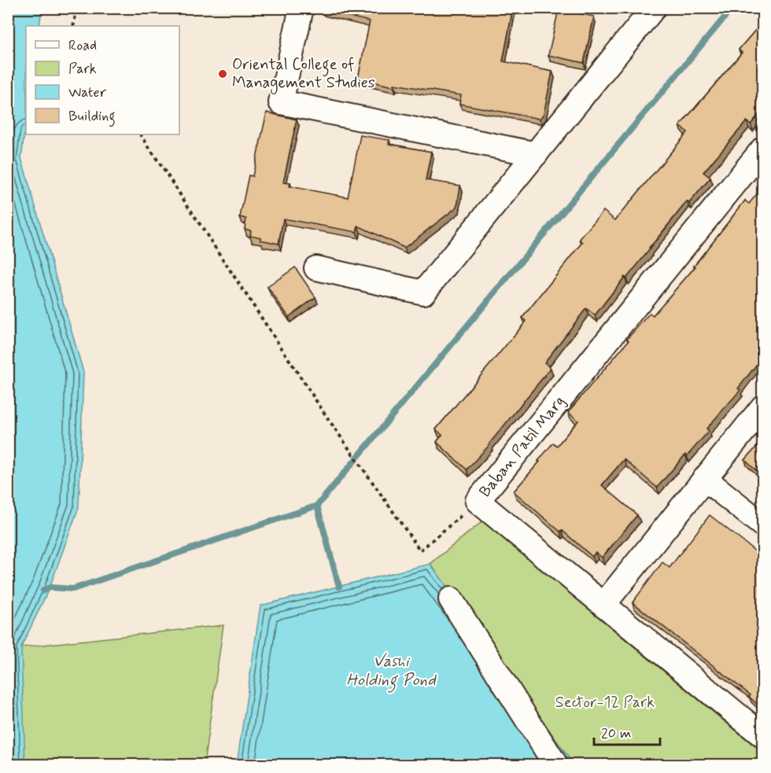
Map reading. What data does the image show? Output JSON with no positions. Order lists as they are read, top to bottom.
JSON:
{
  "streets": {
    "street": ["Baban Patil Marg"]
  },
  "water": ["Vashi Holding Pond"],
  "parks": ["Sector-12 Park"],
  "places": ["Oriental College of Management Studies"],
  "legend": [
    "Road",
    "Park",
    "Water",
    "Building"
  ],
  "scale_bar": "20 m"
}
